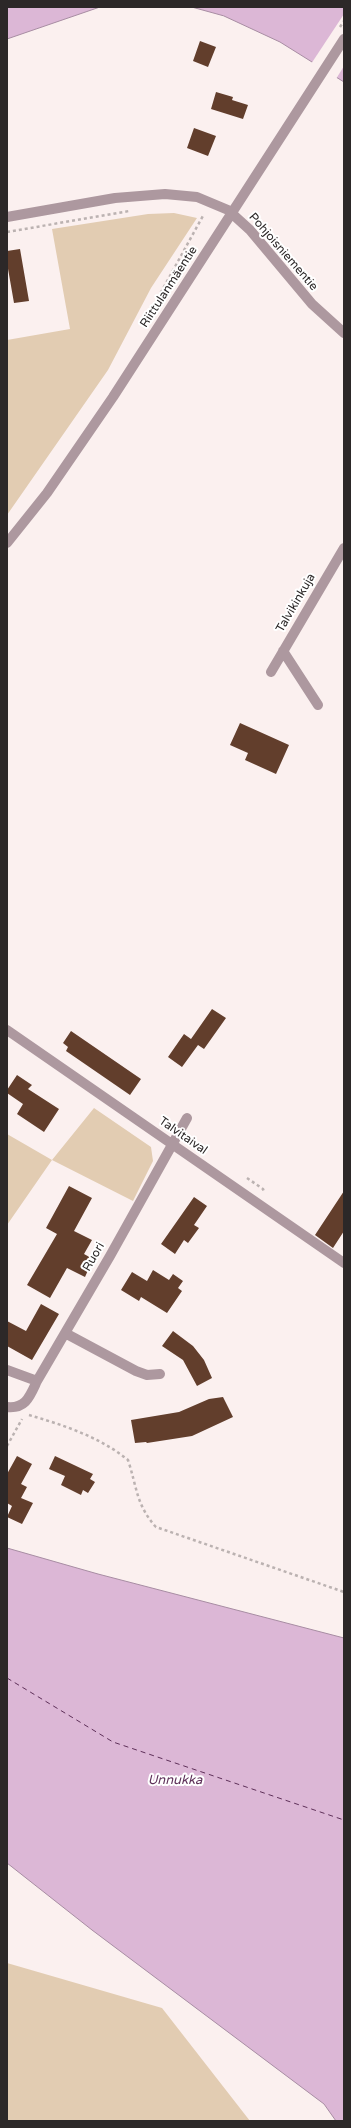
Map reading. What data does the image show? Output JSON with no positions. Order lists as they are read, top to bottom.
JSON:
{
  "streets": {
    "street": [
      "Pohjoisniementie",
      "Riittulanmäentie",
      "Talvikinkuja",
      "Talvitaival",
      "Ruori"
    ]
  },
  "crossings": [
    ["Talvitaival", "Ruori"]
  ],
  "water": ["Unnukka"]
}
